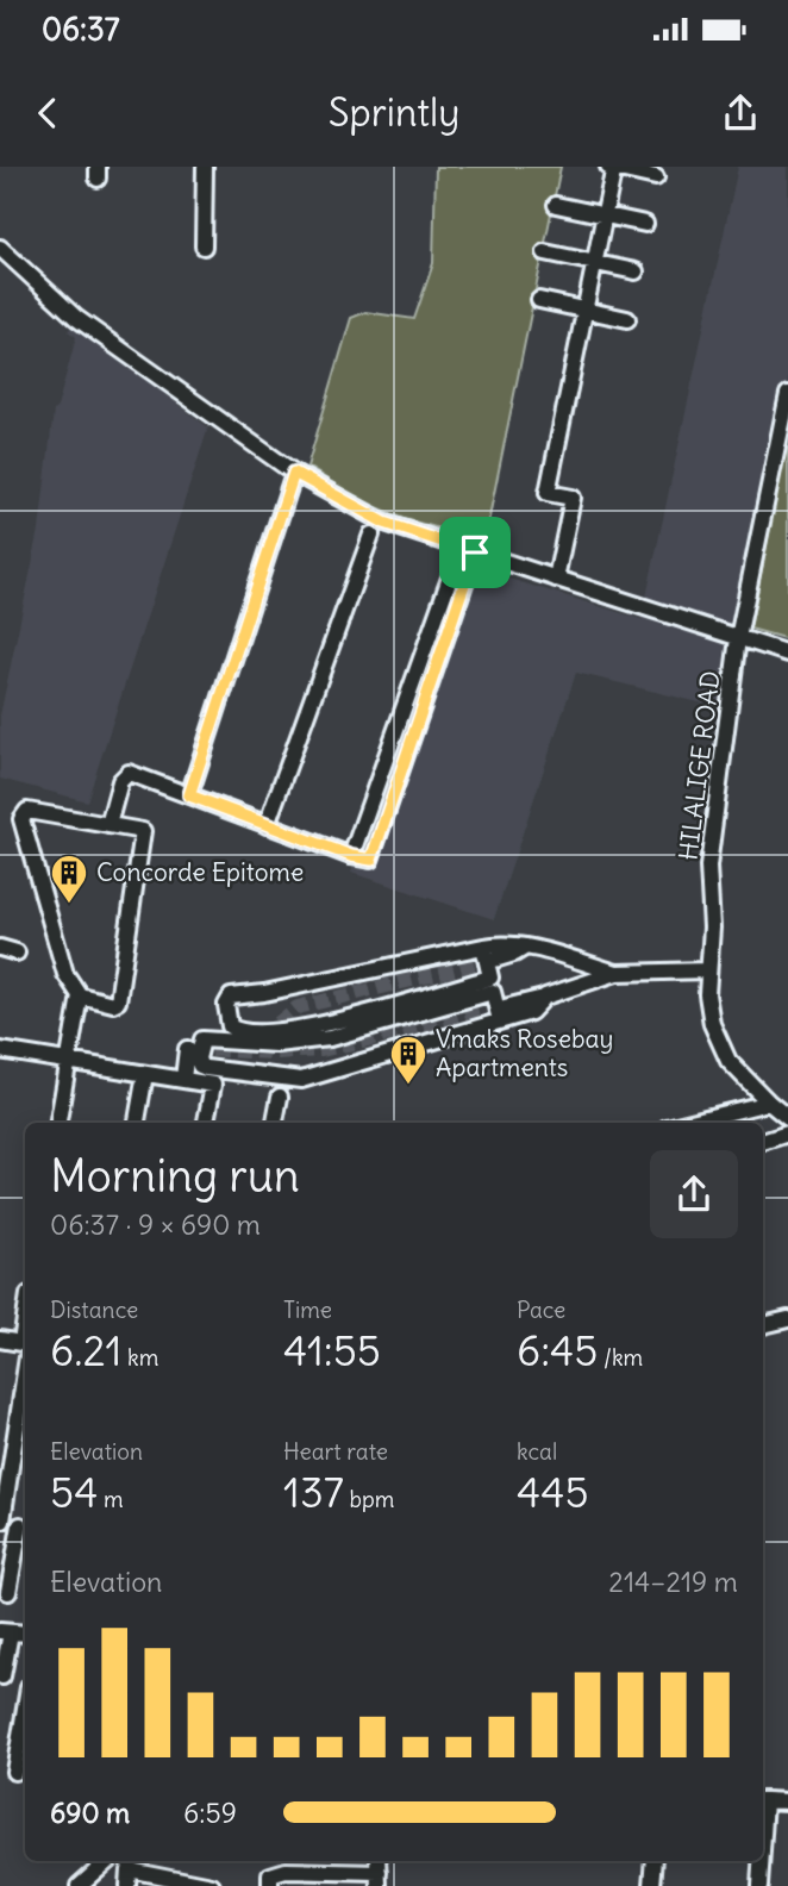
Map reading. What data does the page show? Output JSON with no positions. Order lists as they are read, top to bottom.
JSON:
{
  "streets": {
    "street": ["HILALIGE ROAD"]
  },
  "places": {
    "building": ["Concorde Epitome", "Vmaks Rosebay Apartments"]
  },
  "page": {
    "status": "06:37",
    "header": "Sprintly",
    "heading": ["Morning run", "06:37 · 9 × 690 m"],
    "stats": [
      ["Distance", "6.21 km"],
      ["Time", "41:55"],
      ["Pace", "6:45 /km"],
      ["Elevation", "54 m"],
      ["Heart rate", "137 bpm"],
      ["kcal", "445"]
    ],
    "chart": ["Elevation", "214–219 m"],
    "list": [
      {
        "name": "690 m",
        "note": "6:59"
      }
    ]
  }
}
